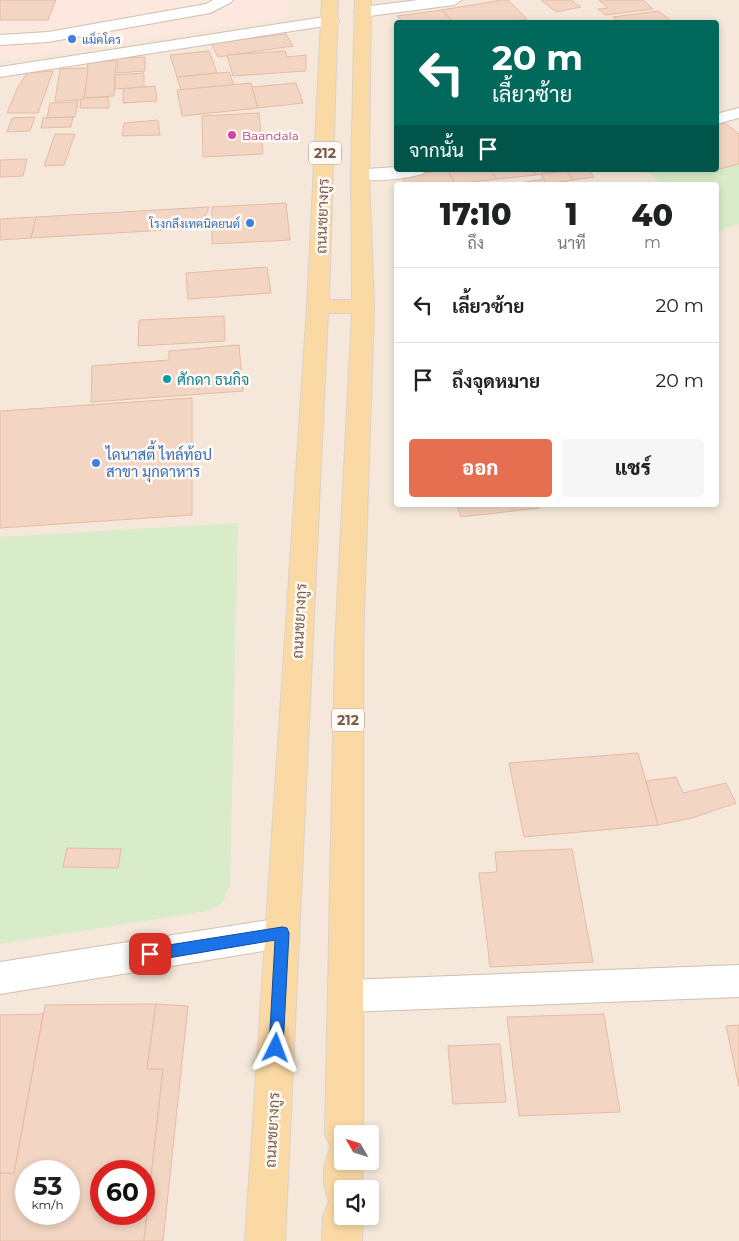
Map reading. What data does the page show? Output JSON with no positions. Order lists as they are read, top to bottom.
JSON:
{
  "streets": {
    "main road": ["212", "ถนนชยางกูร"]
  },
  "places": [
    "แม็คโคร",
    "Baandala",
    "โรงกลึงเทคนิคยนต์",
    "ศักดา ธนกิจ",
    "ไดนาสตี้ ไทล์ท้อป สาขา มุกดาหาร"
  ],
  "north": "top left",
  "page": {
    "turn": ["20 m", "เลี้ยวซ้าย"],
    "then": "จากนั้น",
    "eta": [
      "17:10",
      "ถึง",
      "1",
      "นาที",
      "40",
      "m"
    ],
    "list": [
      {
        "name": "เลี้ยวซ้าย",
        "value": "20 m"
      },
      {
        "name": "ถึงจุดหมาย",
        "value": "20 m"
      }
    ],
    "buttons": ["ออก", "แชร์"],
    "speed": "53 km/h",
    "limit": "60"
  }
}
